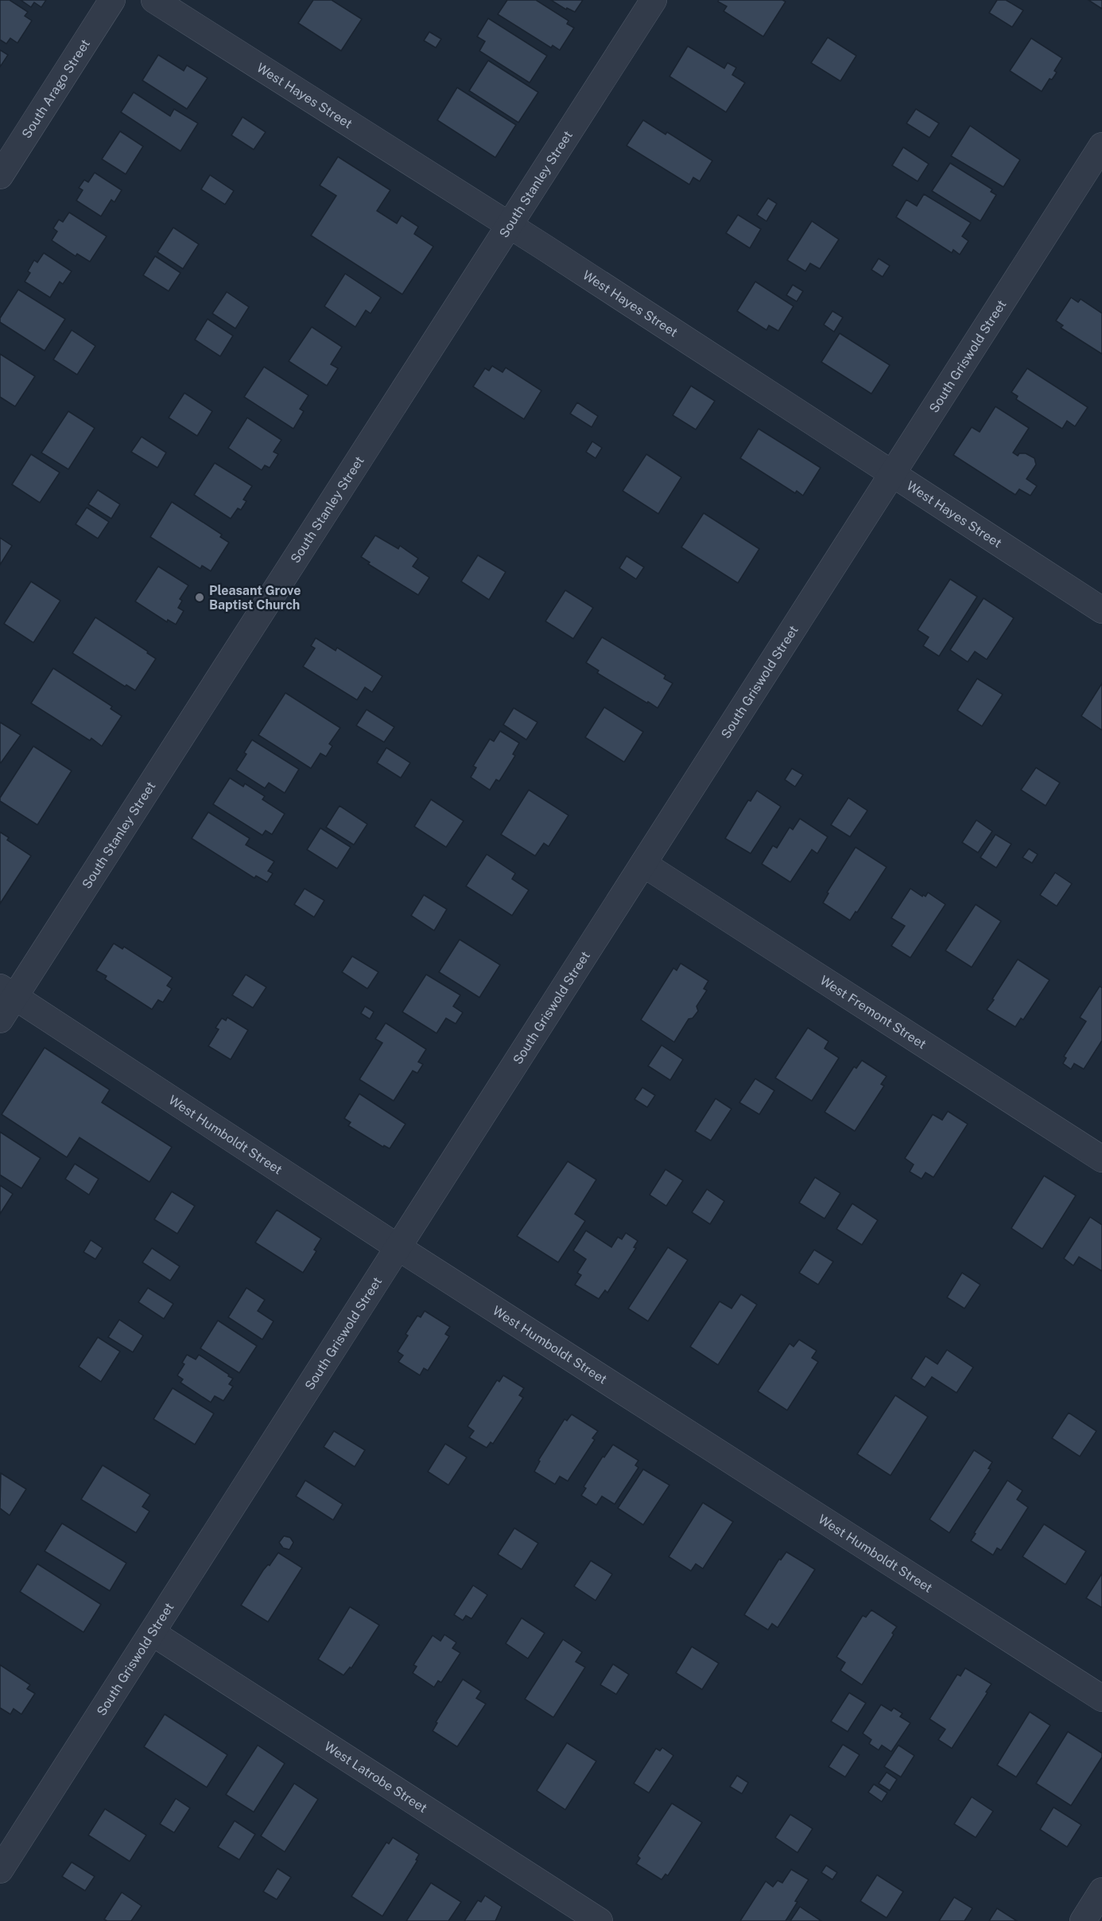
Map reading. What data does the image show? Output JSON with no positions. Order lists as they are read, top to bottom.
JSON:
{
  "streets": {
    "street": [
      "South Arago Street",
      "West Hayes Street",
      "South Stanley Street",
      "South Griswold Street",
      "West Fremont Street",
      "West Humboldt Street",
      "West Latrobe Street"
    ]
  },
  "crossings": [
    ["West Hayes Street", "South Stanley Street"],
    ["West Hayes Street", "South Griswold Street"],
    ["South Stanley Street", "West Humboldt Street"],
    ["South Griswold Street", "West Fremont Street"],
    ["South Griswold Street", "West Humboldt Street"],
    ["South Griswold Street", "West Latrobe Street"]
  ],
  "places": ["Pleasant Grove Baptist Church"]
}
